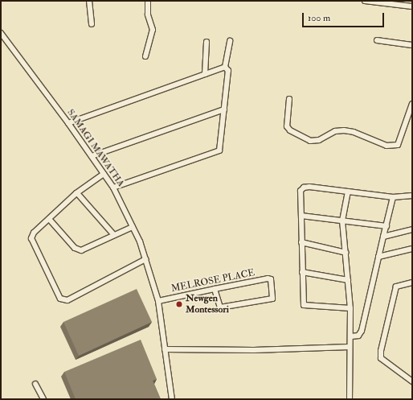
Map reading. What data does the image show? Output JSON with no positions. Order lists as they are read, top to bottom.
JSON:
{
  "streets": {
    "street": ["SAMAGI MAWATHA", "MELROSE PLACE"]
  },
  "crossings": [
    ["SAMAGI MAWATHA", "MELROSE PLACE"]
  ],
  "places": ["Newgen Montessori"],
  "scale_bar": "100 m"
}
